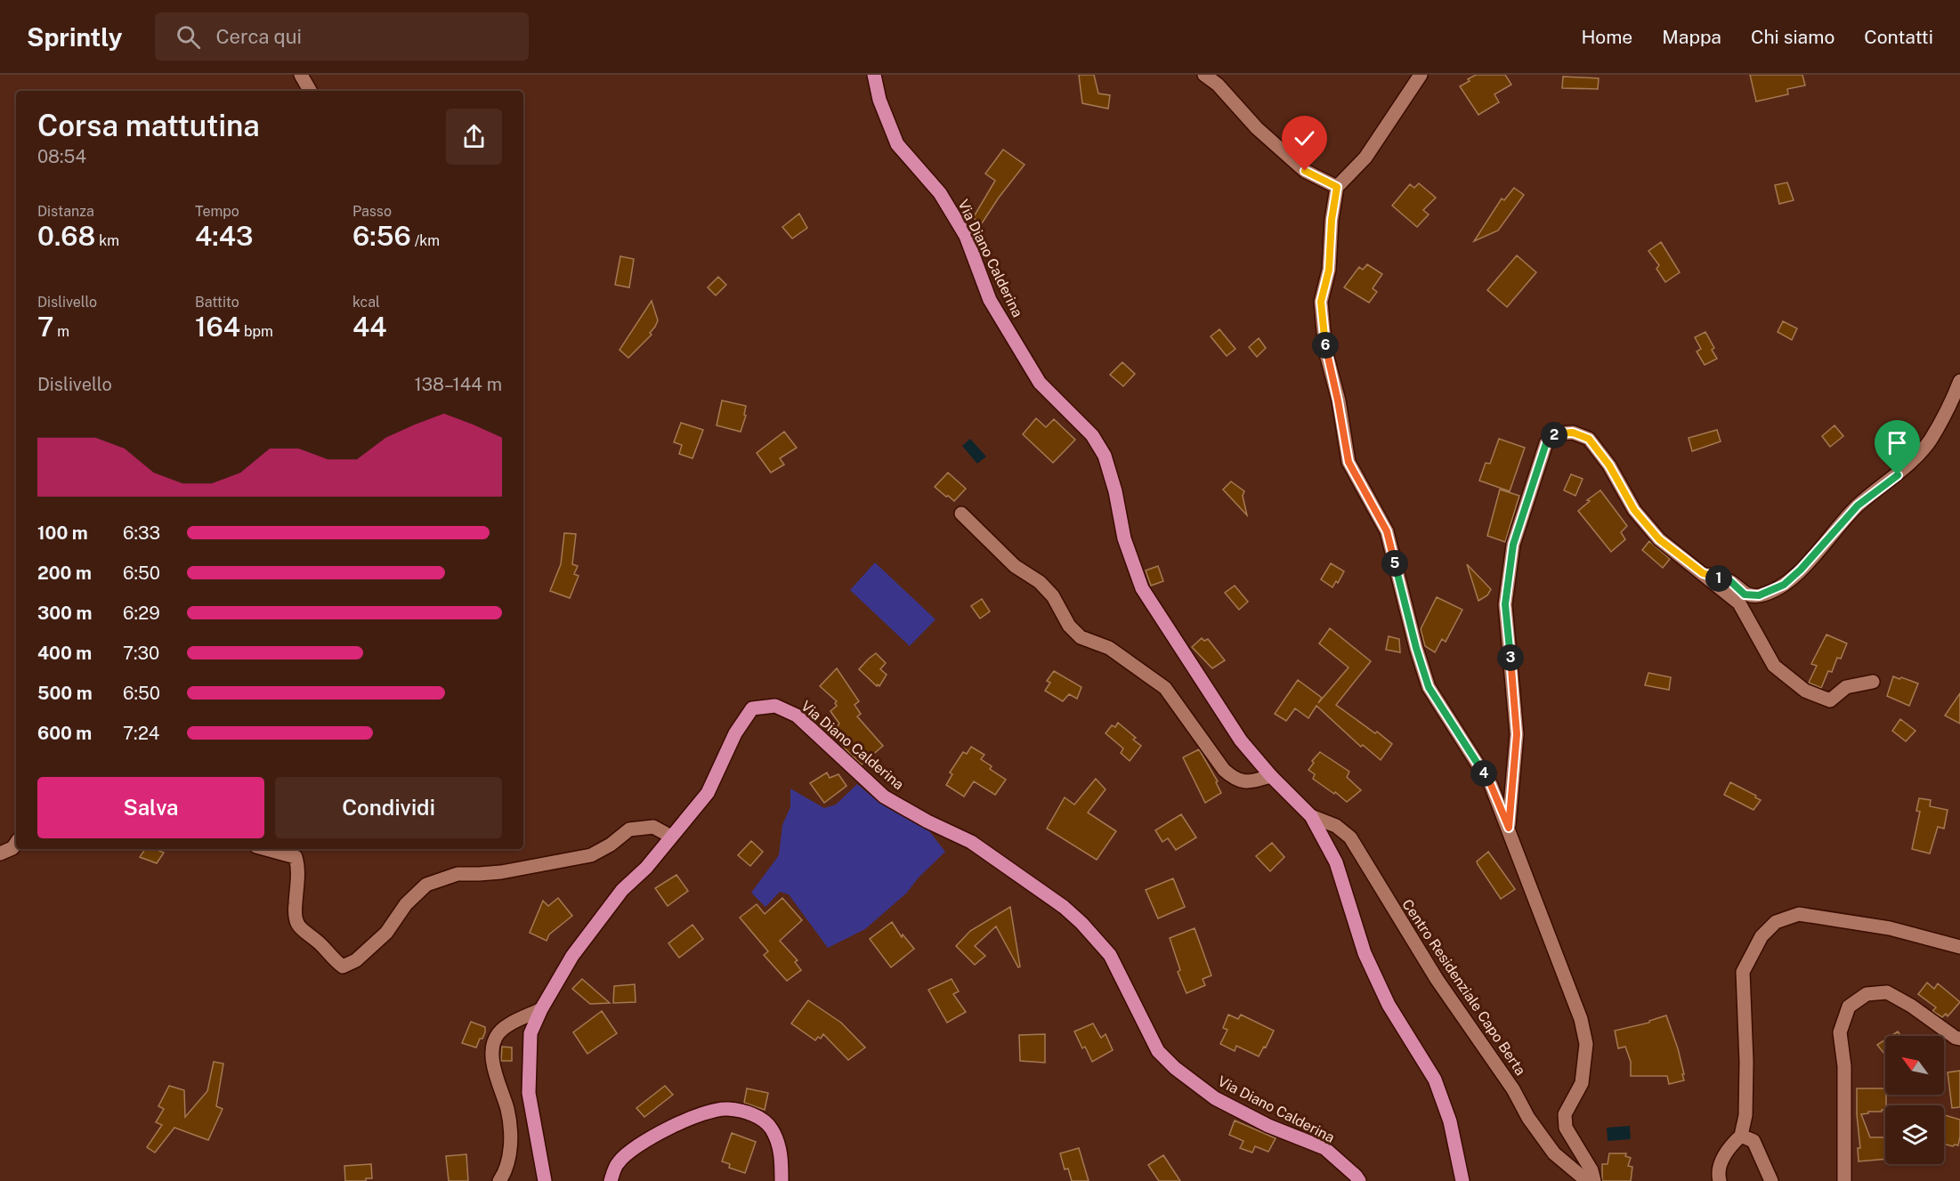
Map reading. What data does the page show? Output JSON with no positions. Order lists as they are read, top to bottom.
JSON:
{
  "streets": {
    "main road": ["Via Diano Calderina"],
    "street": ["Centro Residenziale Capo Berta"]
  },
  "crossings": [
    ["Via Diano Calderina", "Centro Residenziale Capo Berta"]
  ],
  "north": "top left",
  "page": {
    "header": "Sprintly",
    "search": "Cerca qui",
    "nav": [
      "Home",
      "Mappa",
      "Chi siamo",
      "Contatti"
    ],
    "heading": ["Corsa mattutina", "08:54"],
    "stats": [
      ["Distanza", "0.68 km"],
      ["Tempo", "4:43"],
      ["Passo", "6:56 /km"],
      ["Dislivello", "7 m"],
      ["Battito", "164 bpm"],
      ["kcal", "44"]
    ],
    "pins": [
      "6",
      "2",
      "5",
      "1",
      "3",
      "4"
    ],
    "chart": ["Dislivello", "138–144 m"],
    "list": [
      {
        "name": "100 m",
        "note": "6:33"
      },
      {
        "name": "200 m",
        "note": "6:50"
      },
      {
        "name": "300 m",
        "note": "6:29"
      },
      {
        "name": "400 m",
        "note": "7:30"
      },
      {
        "name": "500 m",
        "note": "6:50"
      },
      {
        "name": "600 m",
        "note": "7:24"
      }
    ],
    "buttons": ["Salva", "Condividi"]
  }
}
